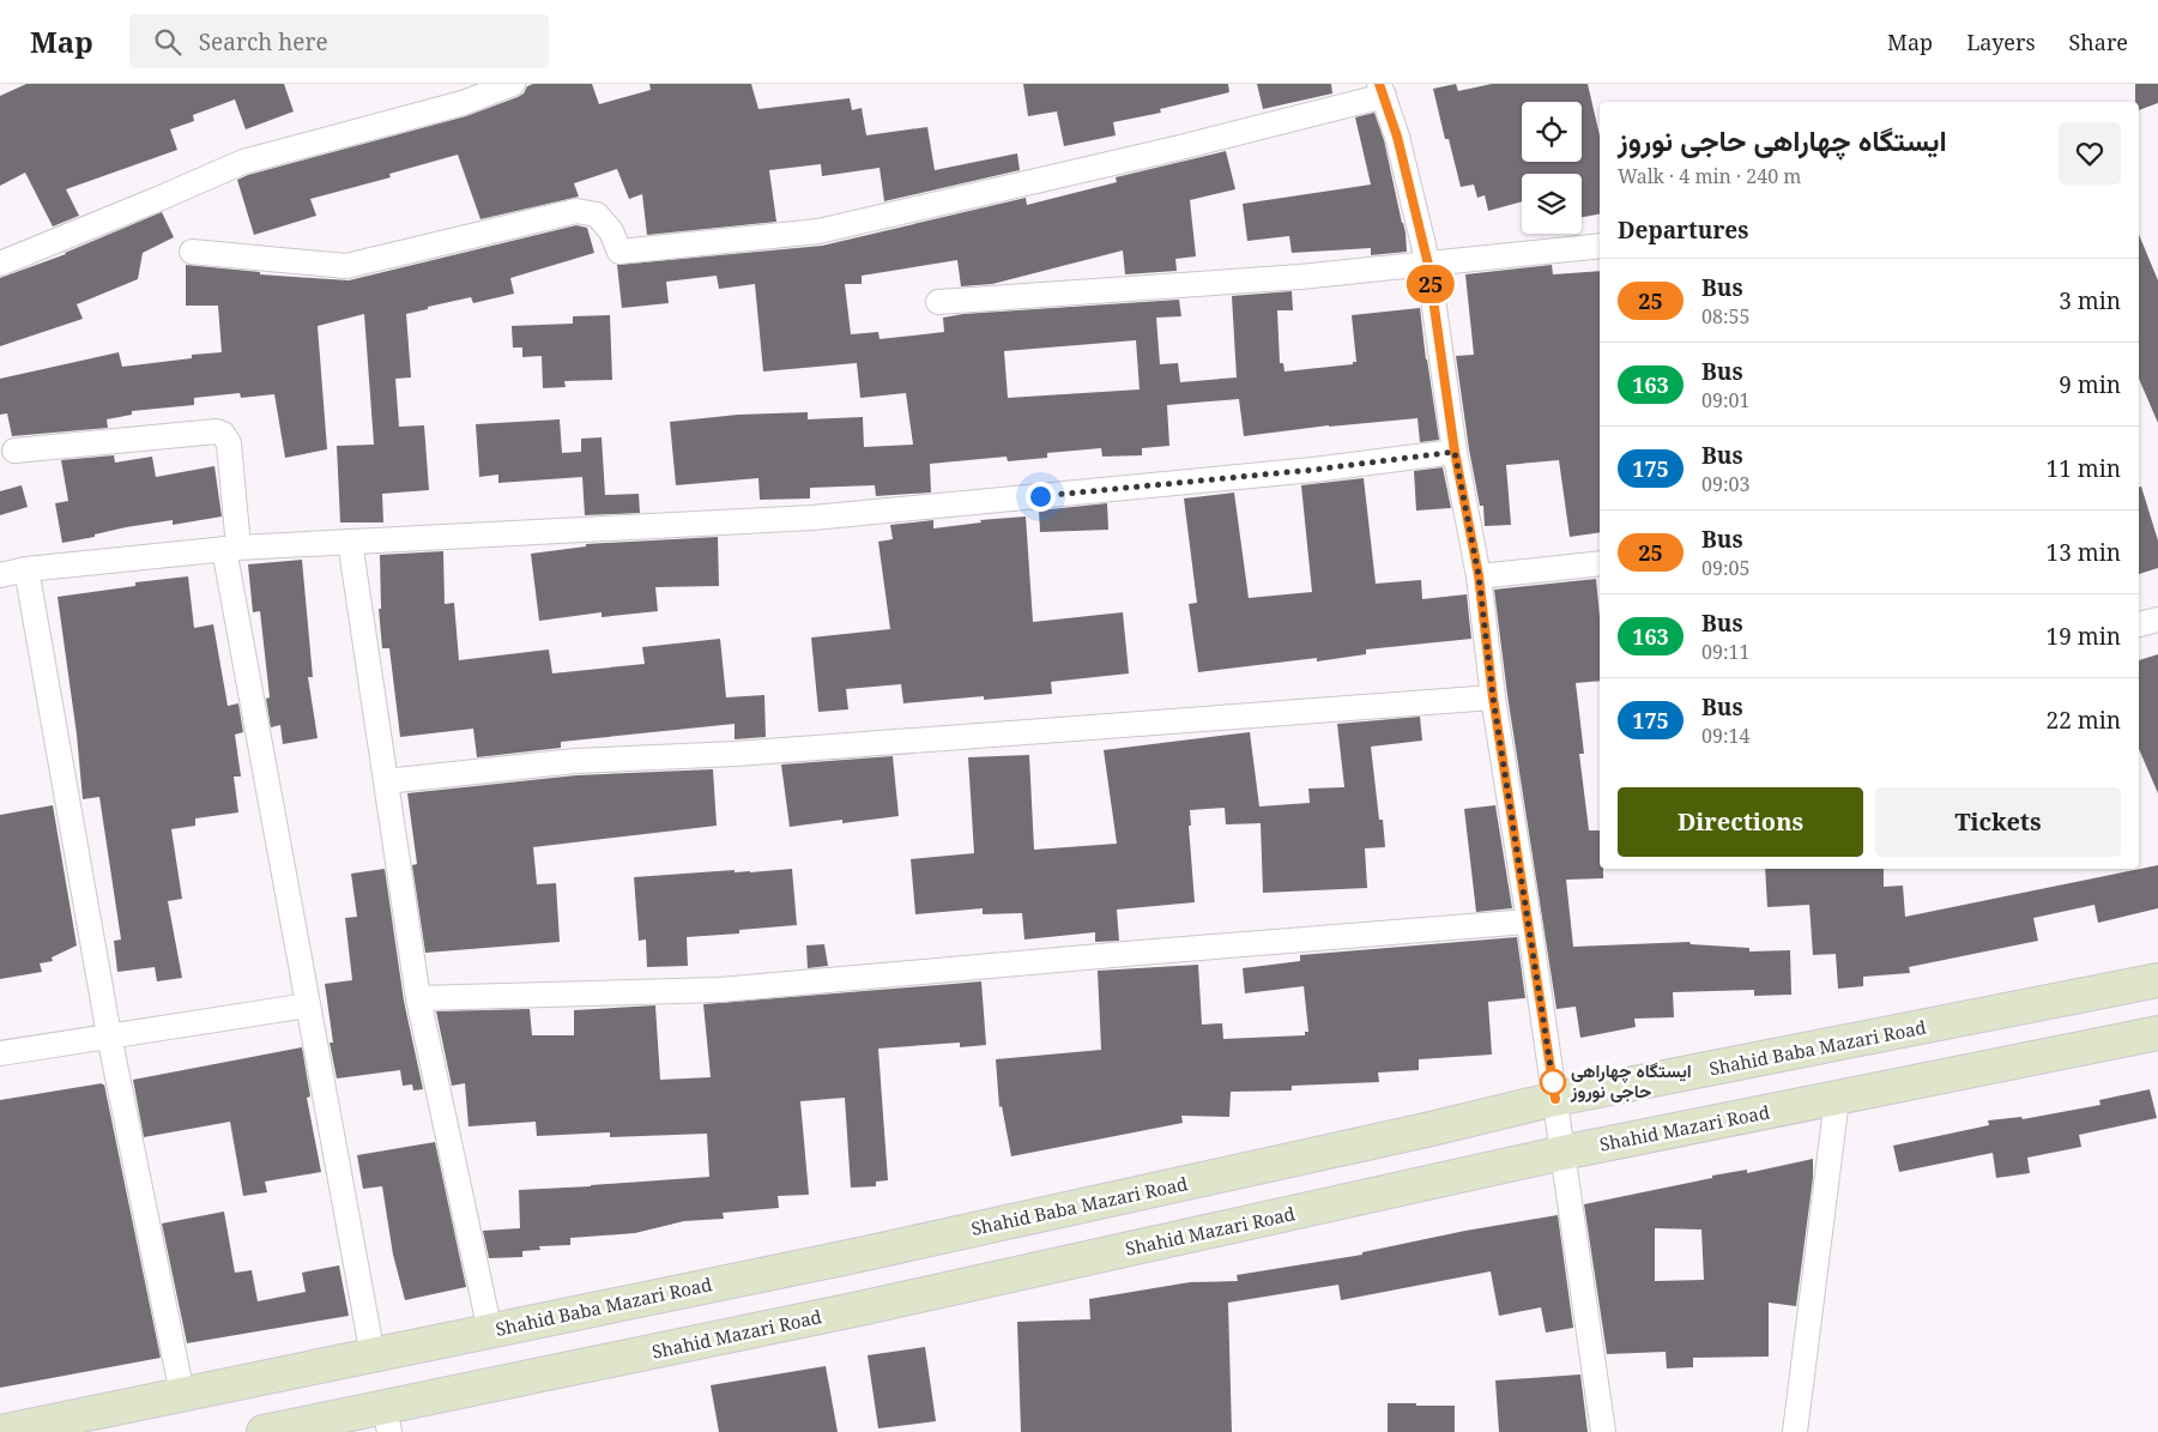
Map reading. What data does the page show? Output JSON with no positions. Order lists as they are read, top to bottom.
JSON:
{
  "streets": {
    "main road": ["Shahid Baba Mazari Road", "Shahid Mazari Road"]
  },
  "places": ["ایستگاه چهاراهی حاجی نوروز"],
  "lines": ["bus line 25"],
  "page": {
    "header": "Map",
    "search": "Search here",
    "nav": ["Map", "Layers", "Share"],
    "on_map": "25",
    "heading": [
      ["ایستگاه چهاراهی حاجی نوروز", "Walk · 4 min · 240 m"],
      "Departures"
    ],
    "list": [
      {
        "mark": "25",
        "name": "Bus",
        "note": "08:55",
        "value": "3 min"
      },
      {
        "mark": "163",
        "name": "Bus",
        "note": "09:01",
        "value": "9 min"
      },
      {
        "mark": "175",
        "name": "Bus",
        "note": "09:03",
        "value": "11 min"
      },
      {
        "mark": "25",
        "name": "Bus",
        "note": "09:05",
        "value": "13 min"
      },
      {
        "mark": "163",
        "name": "Bus",
        "note": "09:11",
        "value": "19 min"
      },
      {
        "mark": "175",
        "name": "Bus",
        "note": "09:14",
        "value": "22 min"
      }
    ],
    "buttons": ["Directions", "Tickets"]
  }
}
